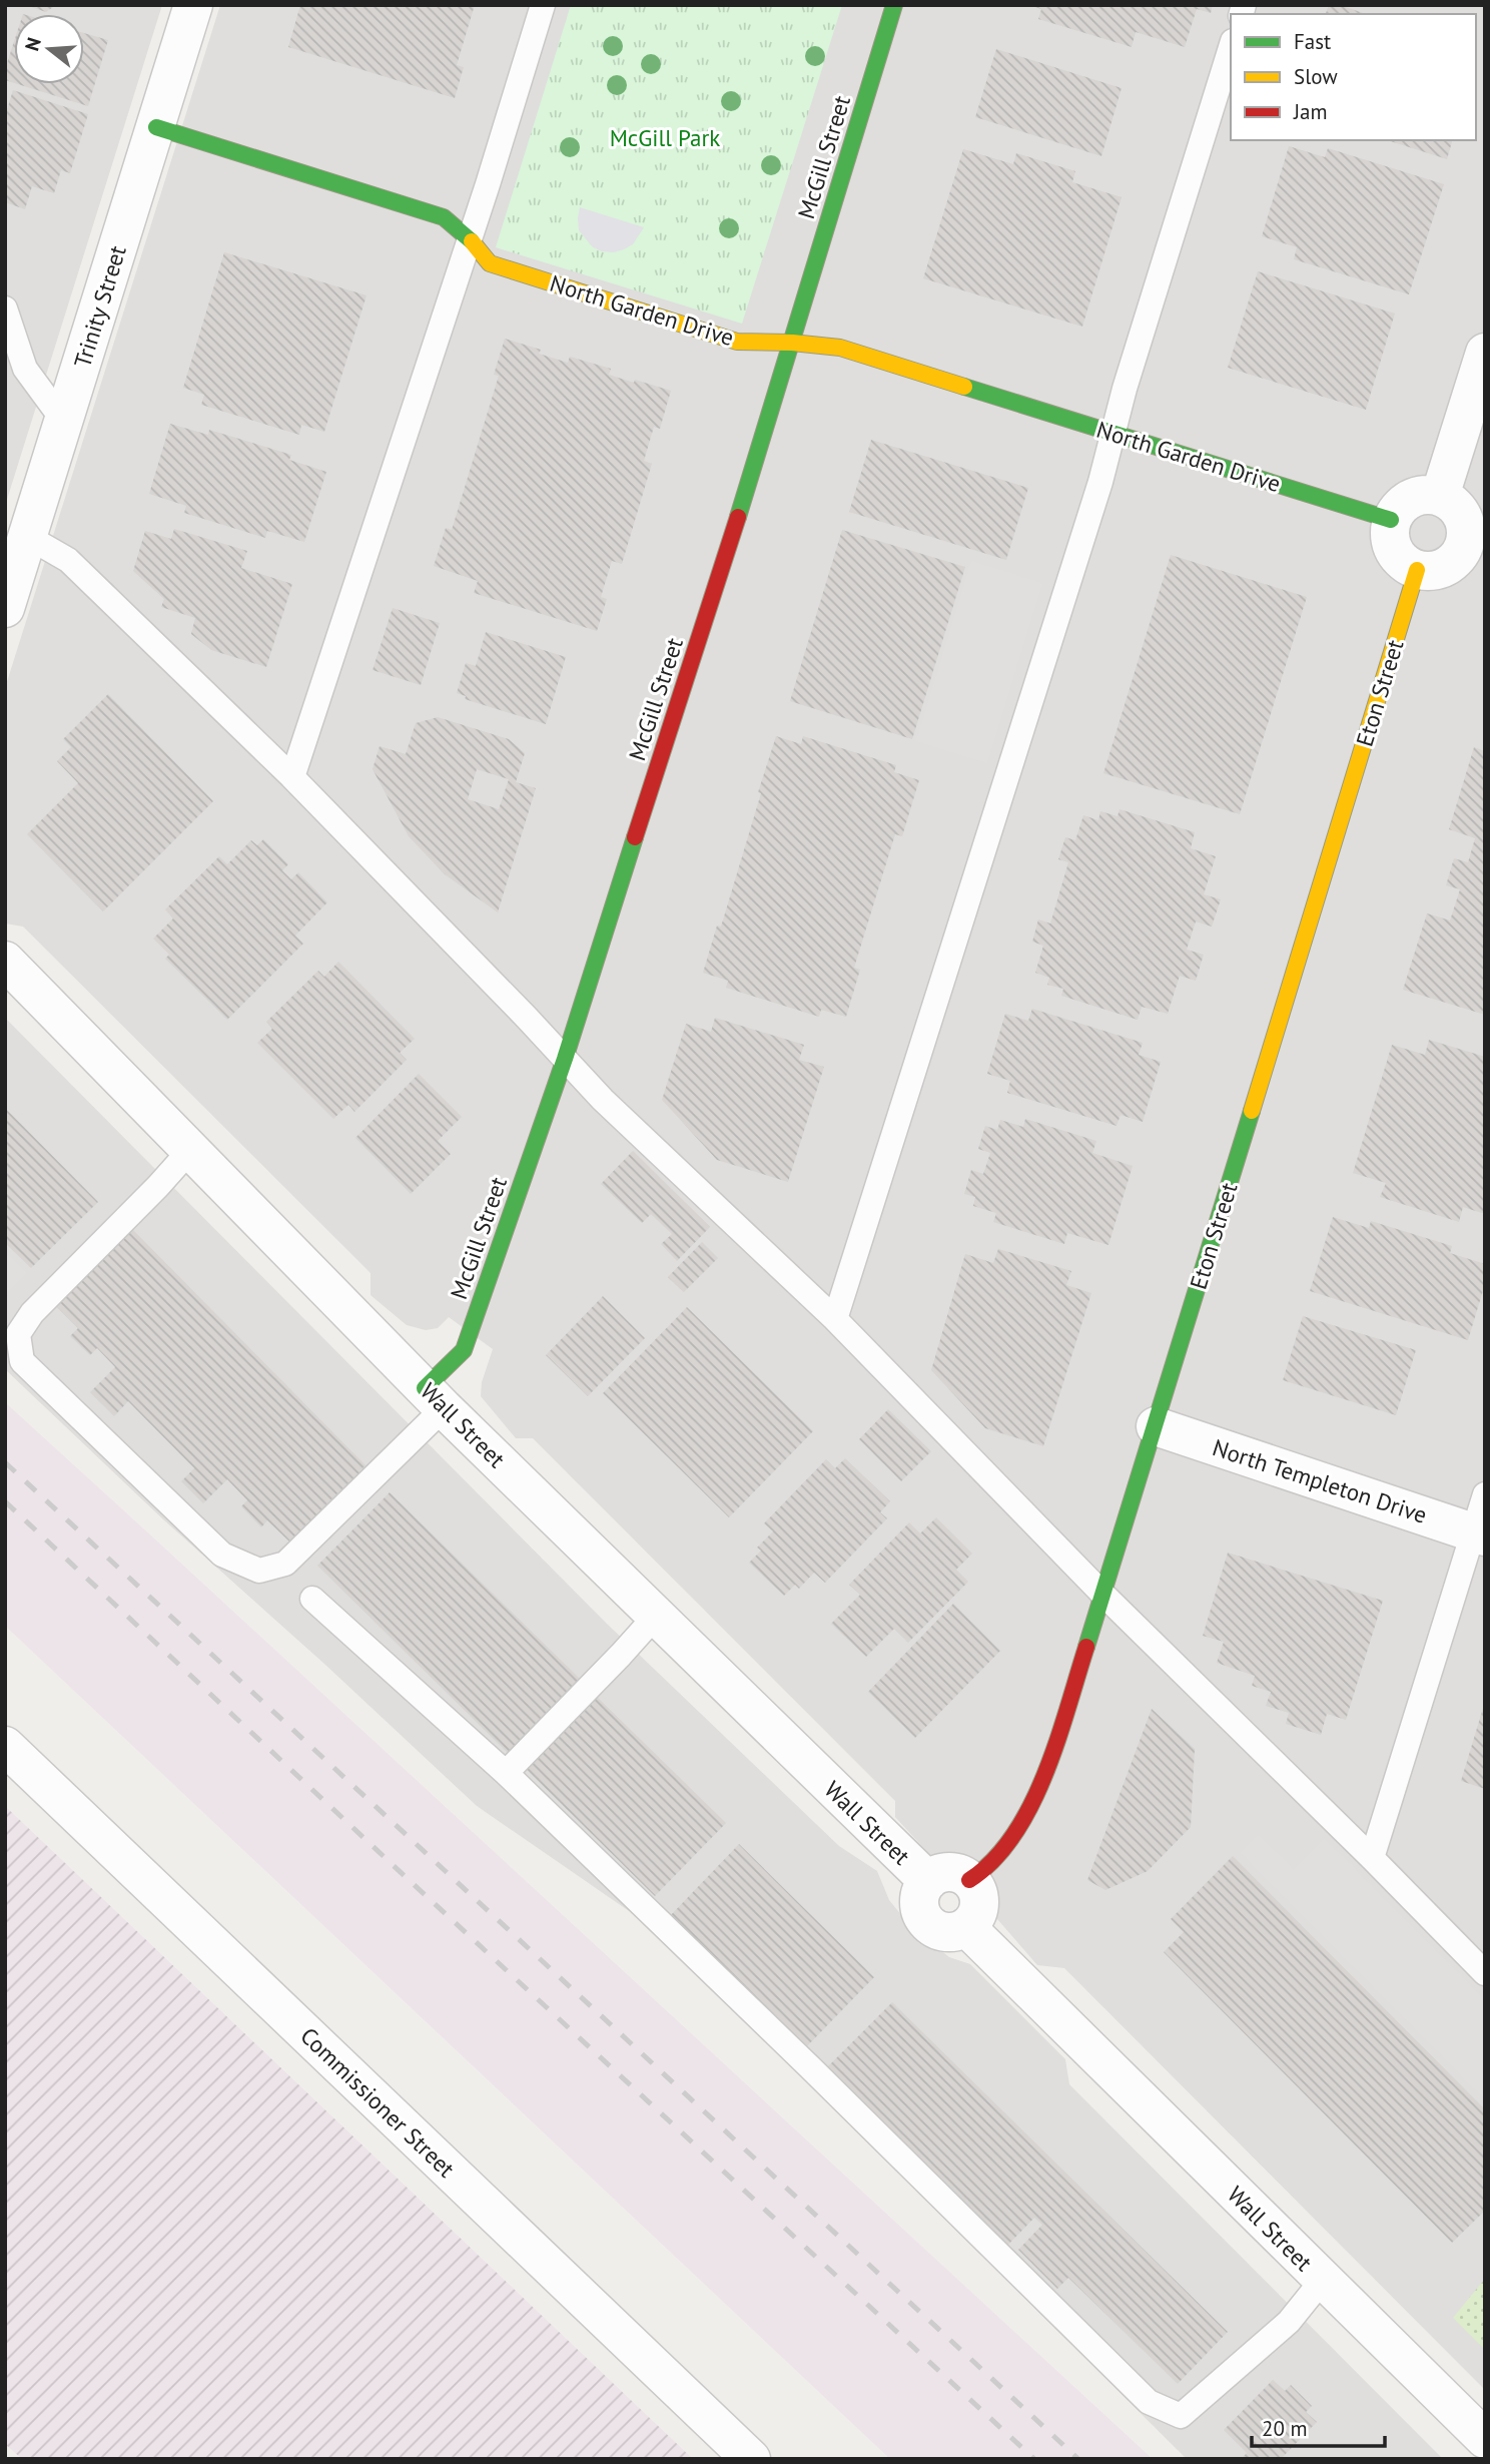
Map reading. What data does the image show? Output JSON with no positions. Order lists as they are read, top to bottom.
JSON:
{
  "streets": {
    "street": [
      "McGill Street",
      "Trinity Street",
      "North Garden Drive",
      "Eton Street",
      "Wall Street",
      "North Templeton Drive",
      "Commissioner Street"
    ]
  },
  "crossings": [
    ["McGill Street", "North Garden Drive"],
    ["McGill Street", "Wall Street"],
    ["Trinity Street", "North Garden Drive"],
    ["North Garden Drive", "Eton Street"],
    ["Eton Street", "Wall Street"],
    ["Eton Street", "North Templeton Drive"]
  ],
  "parks": ["McGill Park"],
  "legend": ["Fast", "Slow", "Jam"],
  "scale_bar": "20 m",
  "north": "left"
}
